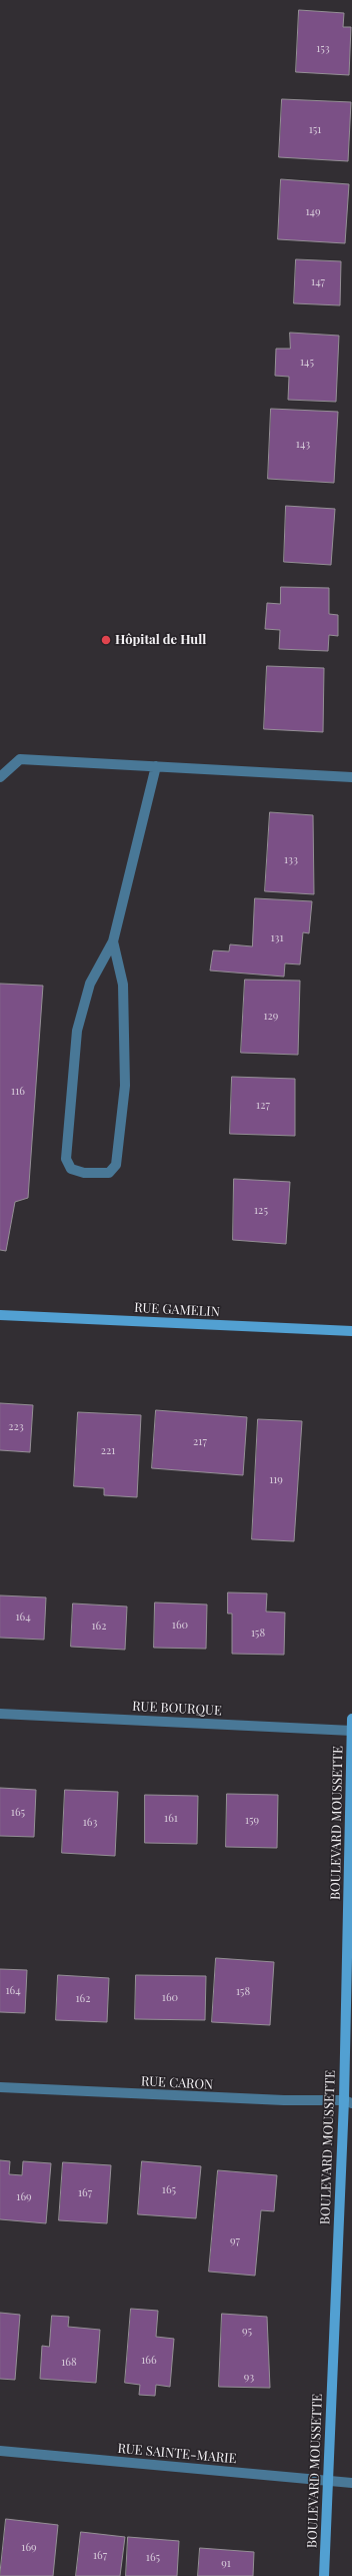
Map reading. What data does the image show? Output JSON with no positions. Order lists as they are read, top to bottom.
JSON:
{
  "streets": {
    "street": [
      "RUE GAMELIN",
      "RUE BOURQUE",
      "BOULEVARD MOUSSETTE",
      "RUE CARON",
      "RUE SAINTE-MARIE"
    ]
  },
  "crossings": [
    ["RUE BOURQUE", "BOULEVARD MOUSSETTE"],
    ["BOULEVARD MOUSSETTE", "RUE CARON"],
    ["BOULEVARD MOUSSETTE", "RUE SAINTE-MARIE"]
  ],
  "places": ["Hôpital de Hull"],
  "house_numbers": [
    "153",
    "151",
    "149",
    "147",
    "145",
    "143",
    "133",
    "131",
    "129",
    "116",
    "127",
    "125",
    "223",
    "217",
    "221",
    "119",
    "164",
    "160",
    "162",
    "158",
    "165",
    "161",
    "159",
    "163",
    "164",
    "158",
    "160",
    "162",
    "165",
    "167",
    "169",
    "97",
    "95",
    "166",
    "168",
    "93",
    "169",
    "167",
    "165",
    "91"
  ]
}
